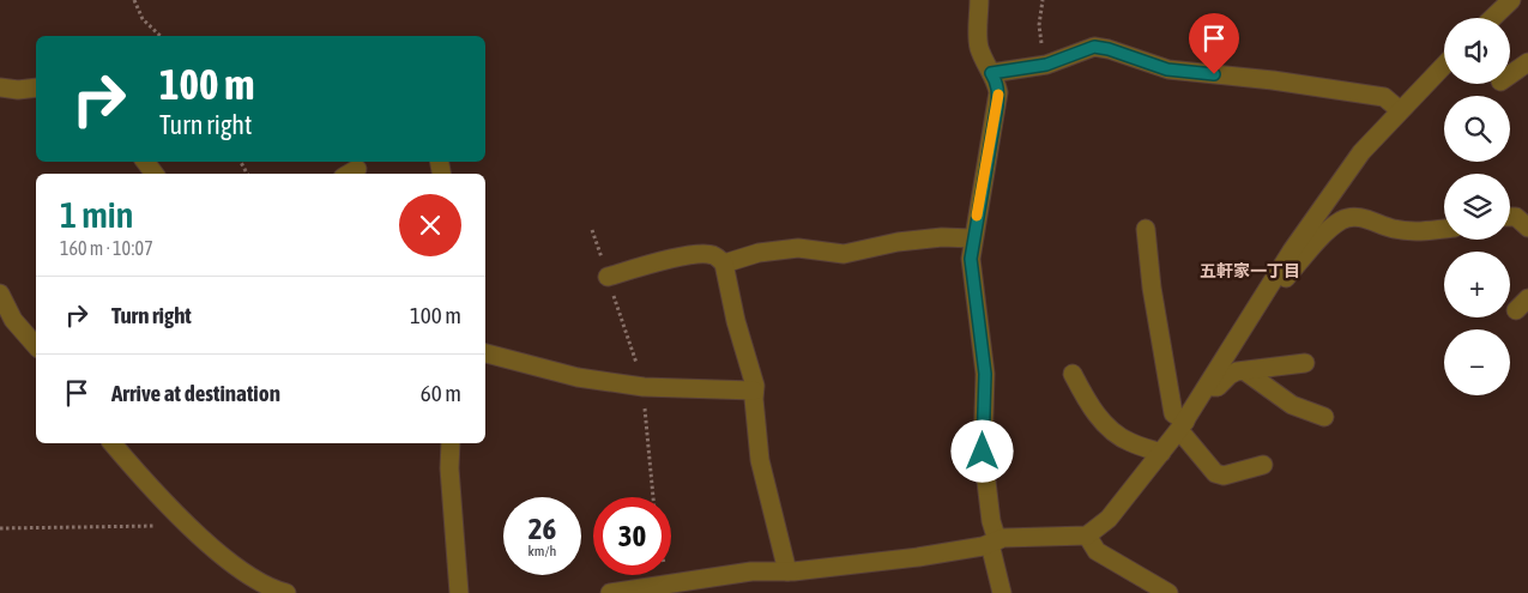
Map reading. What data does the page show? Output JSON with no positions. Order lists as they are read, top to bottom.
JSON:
{
  "districts": ["五軒家一丁目"],
  "page": {
    "map_buttons": ["+", "−"],
    "turn": ["100 m", "Turn right"],
    "heading": ["1 min", "160 m · 10:07"],
    "list": [
      {
        "name": "Turn right",
        "value": "100 m"
      },
      {
        "name": "Arrive at destination",
        "value": "60 m"
      }
    ],
    "speed": "26 km/h",
    "limit": "30"
  }
}
